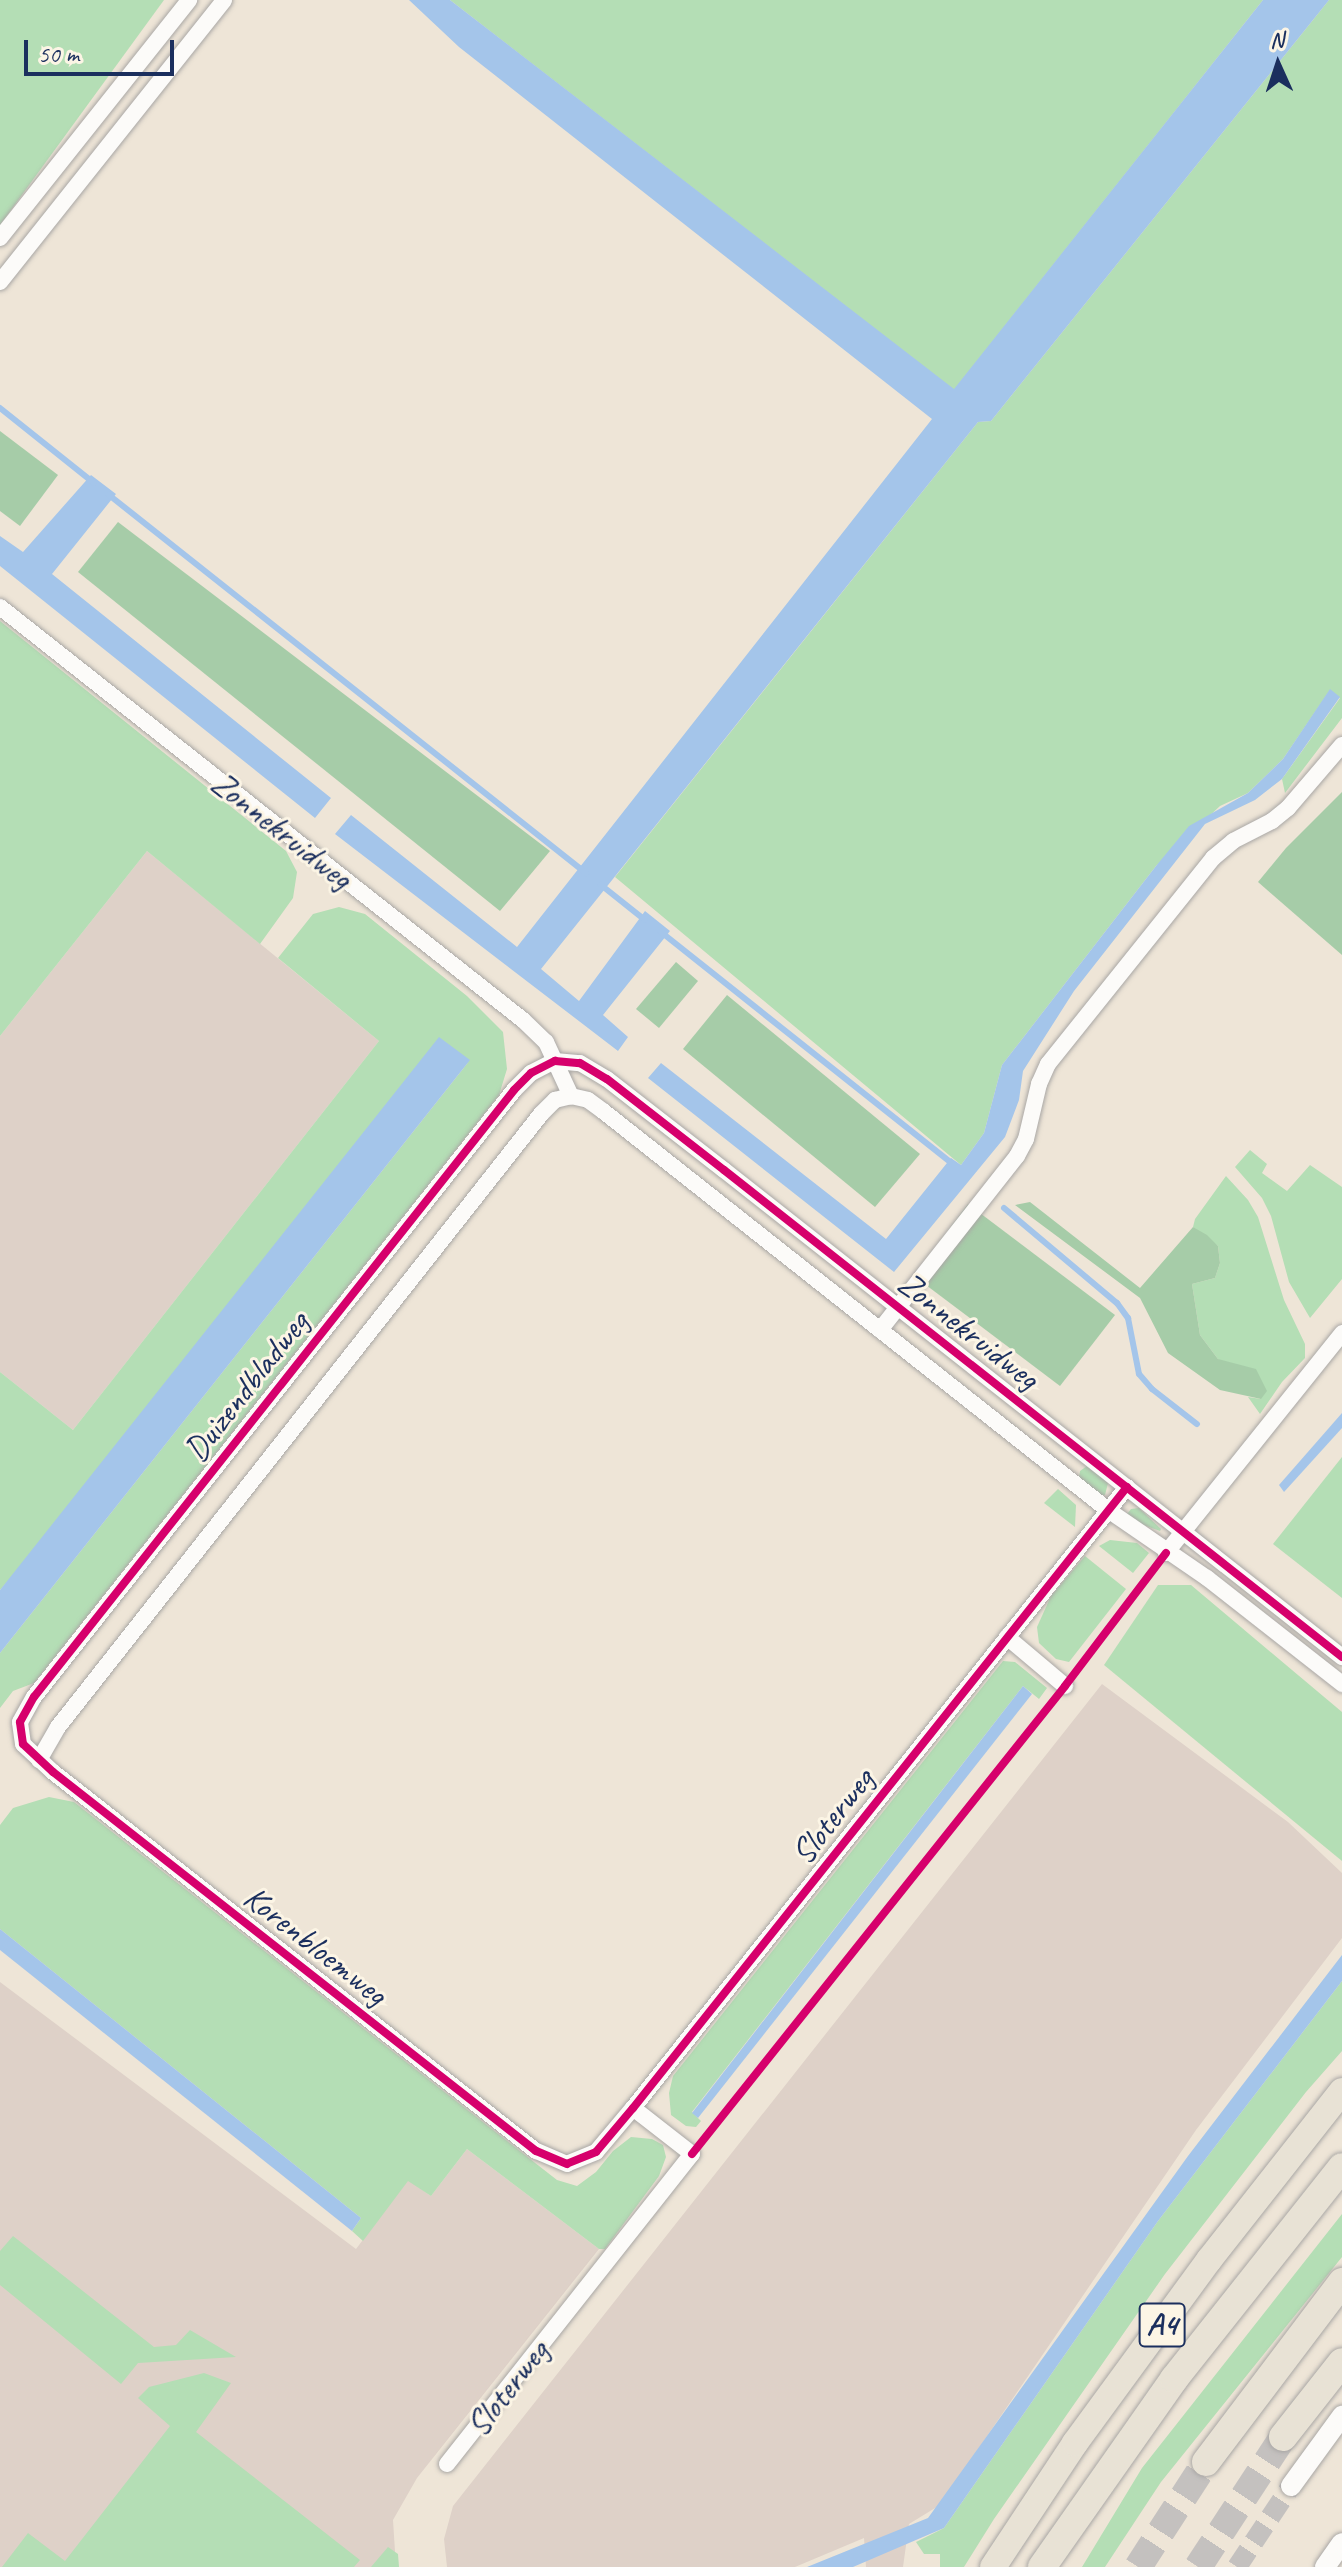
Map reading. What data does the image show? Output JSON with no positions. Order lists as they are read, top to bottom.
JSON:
{
  "streets": {
    "highway": ["A4"],
    "street": [
      "Zonnekruidweg",
      "Duizendbladweg",
      "Sloterweg",
      "Korenbloemweg"
    ]
  },
  "crossings": [
    ["Zonnekruidweg", "Duizendbladweg"],
    ["Zonnekruidweg", "Sloterweg"],
    ["Duizendbladweg", "Korenbloemweg"],
    ["Sloterweg", "Korenbloemweg"]
  ],
  "scale_bar": "50 m",
  "north": "top"
}
